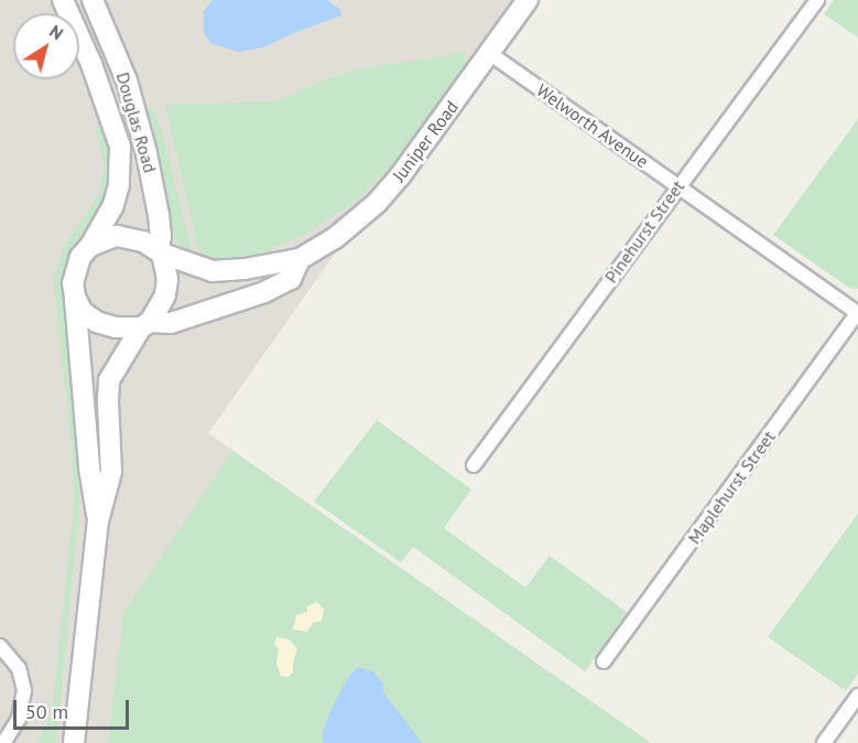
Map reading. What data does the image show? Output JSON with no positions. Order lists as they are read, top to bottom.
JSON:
{
  "streets": {
    "street": [
      "Douglas Road",
      "Welworth Avenue",
      "Juniper Road",
      "Pinehurst Street",
      "Maplehurst Street"
    ]
  },
  "crossings": [
    ["Douglas Road", "Juniper Road"],
    ["Welworth Avenue", "Juniper Road"],
    ["Welworth Avenue", "Pinehurst Street"],
    ["Welworth Avenue", "Maplehurst Street"]
  ],
  "scale_bar": "50 m",
  "north": "top right"
}
